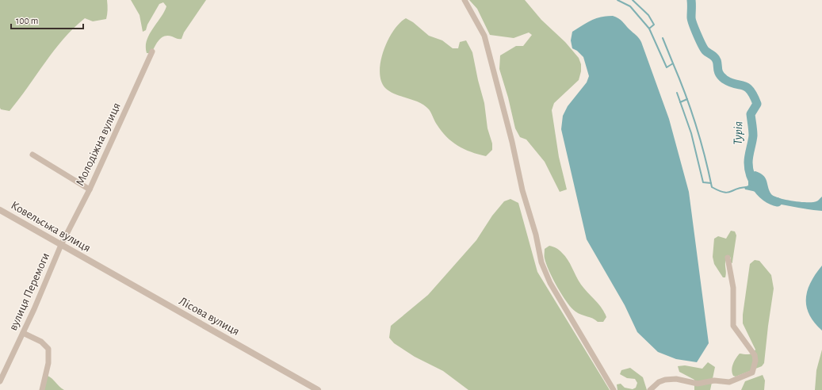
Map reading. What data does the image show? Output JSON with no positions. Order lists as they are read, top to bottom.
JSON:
{
  "streets": {
    "street": [
      "Молодіжна вулиця",
      "Ковельська вулиця",
      "вулиця Перемоги",
      "Лісова вулиця"
    ]
  },
  "crossings": [
    ["Молодіжна вулиця", "Ковельська вулиця"],
    ["Молодіжна вулиця", "вулиця Перемоги"],
    ["Ковельська вулиця", "вулиця Перемоги"],
    ["Ковельська вулиця", "Лісова вулиця"]
  ],
  "water": ["Турія"],
  "scale_bar": "100 m"
}
